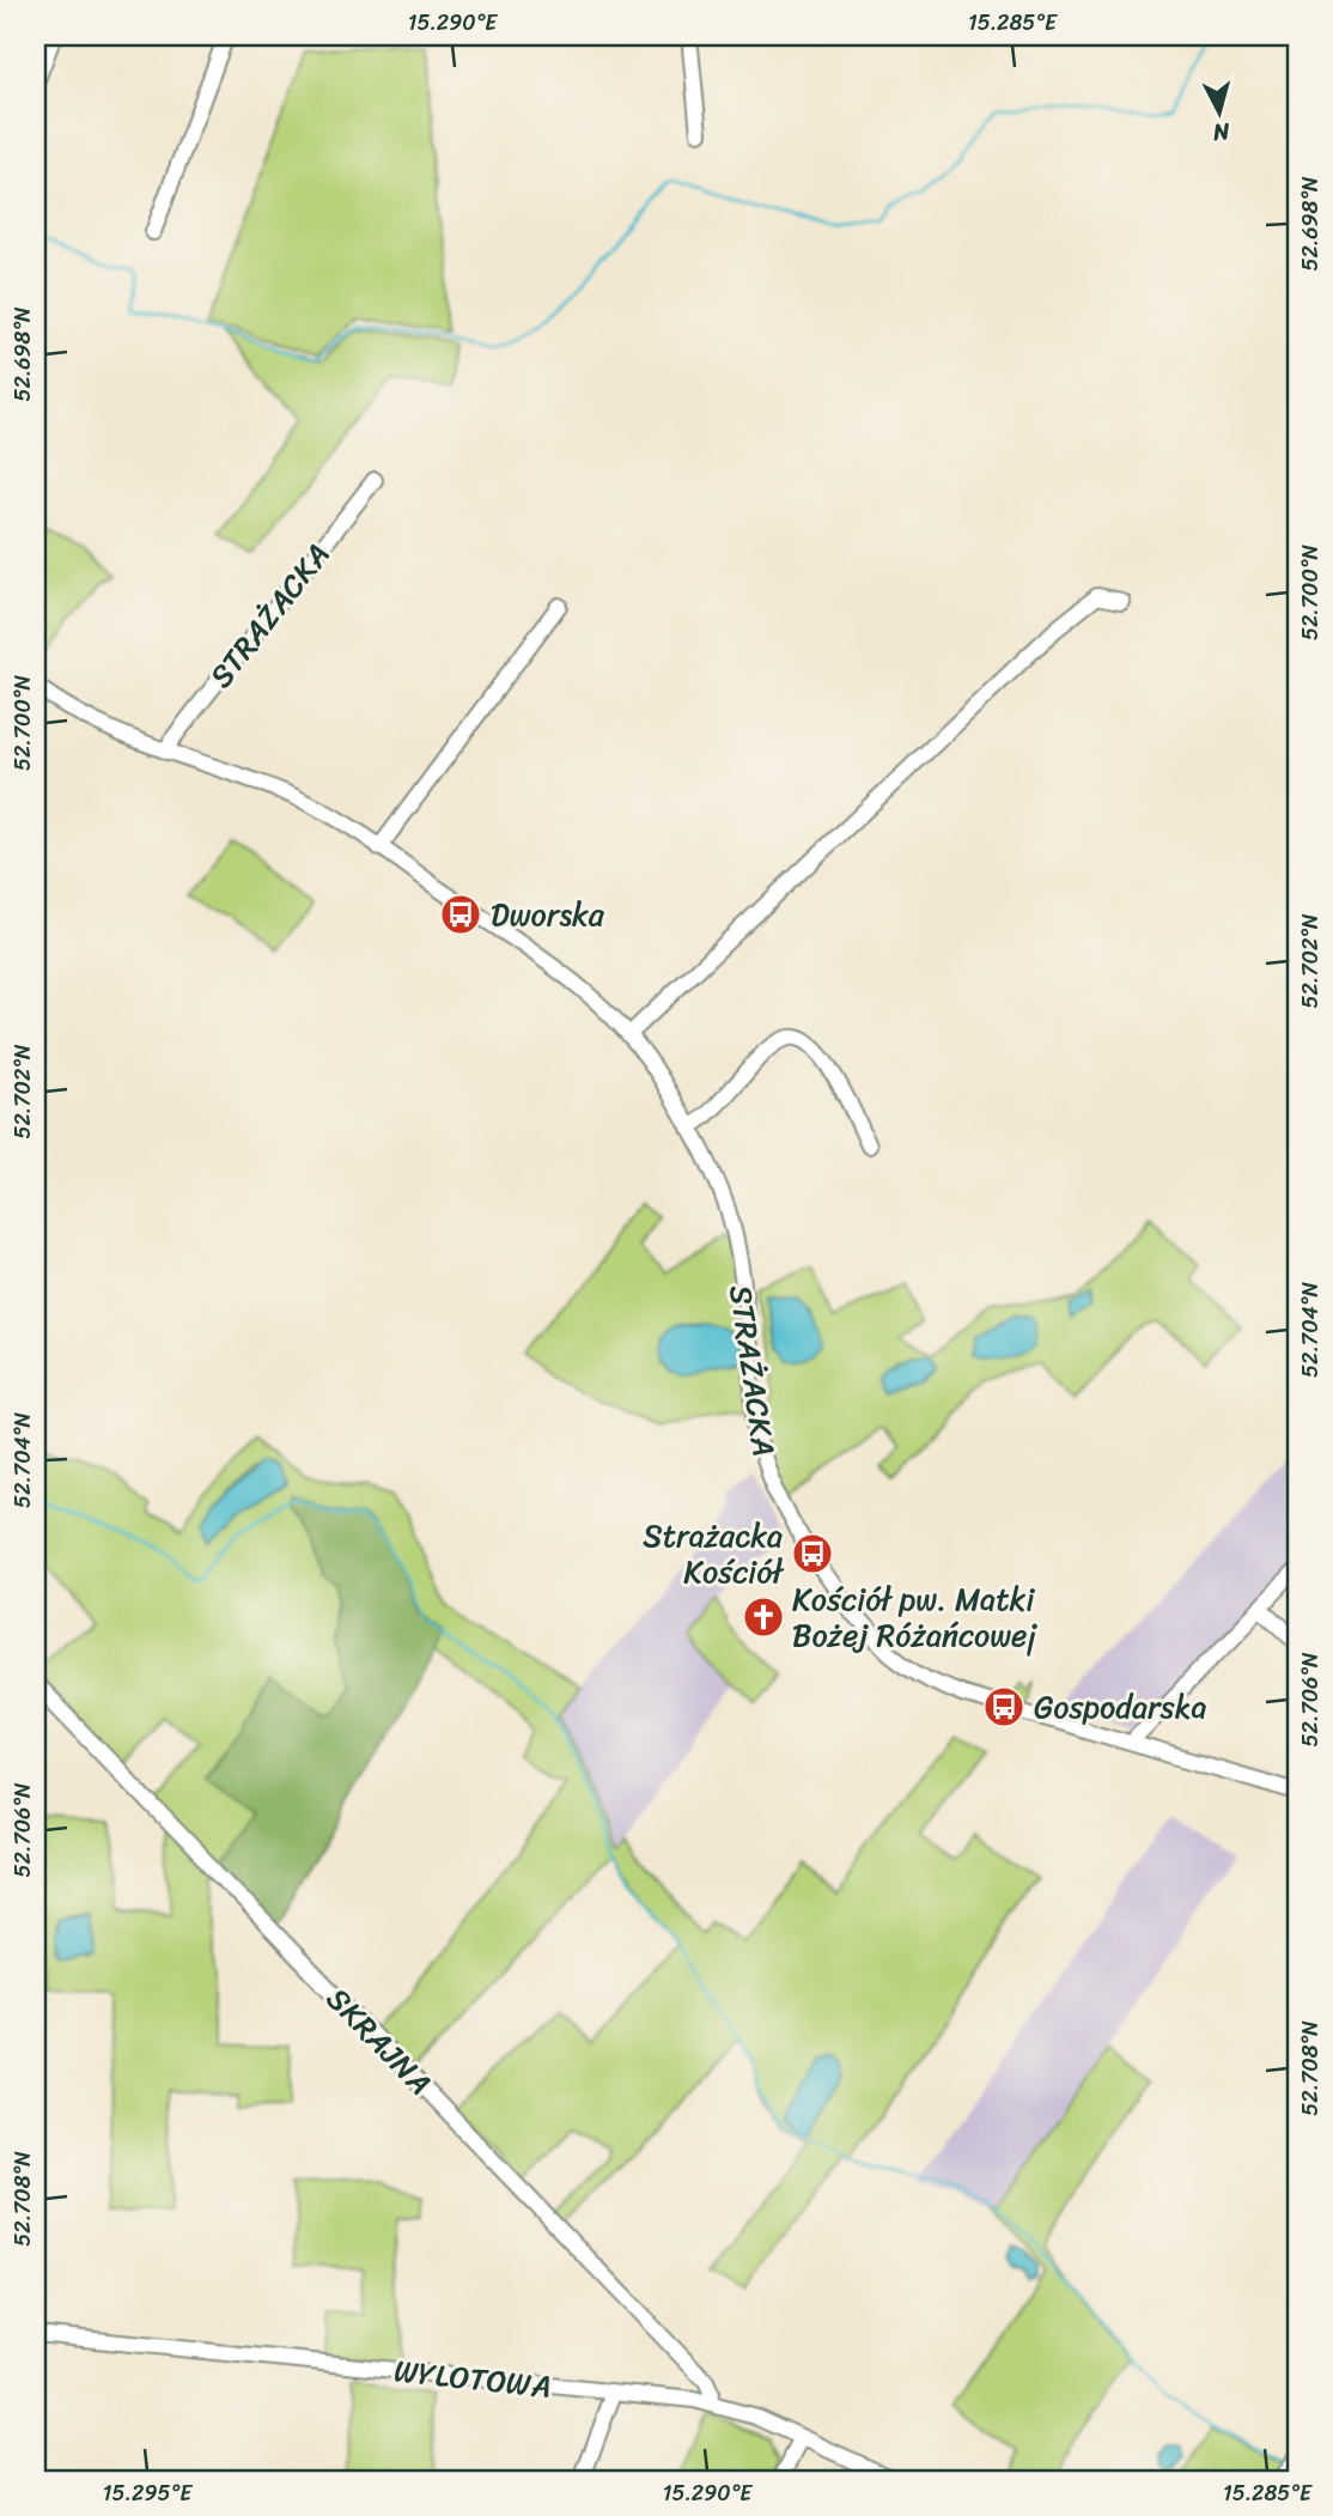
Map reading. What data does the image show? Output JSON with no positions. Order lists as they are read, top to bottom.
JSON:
{
  "streets": {
    "street": ["STRAŻACKA", "SKRAJNA", "WYLOTOWA"]
  },
  "crossings": [
    ["SKRAJNA", "WYLOTOWA"]
  ],
  "places": {
    "bus stop": ["Dworska", "Strażacka Kościół", "Gospodarska"],
    "church": ["Kościół pw. Matki Bożej Różańcowej"]
  },
  "north": "bottom",
  "coordinates": [
    "15.290°E",
    "15.285°E",
    "52.698°N",
    "52.700°N",
    "52.702°N",
    "52.704°N",
    "52.706°N",
    "52.708°N",
    "15.295°E"
  ]
}
